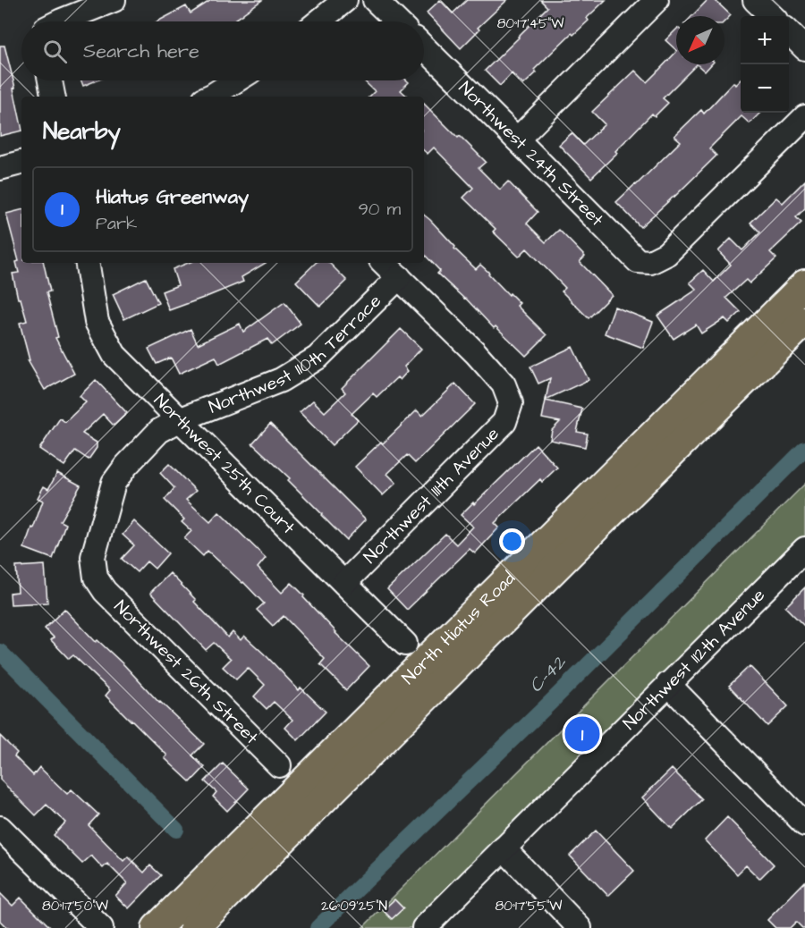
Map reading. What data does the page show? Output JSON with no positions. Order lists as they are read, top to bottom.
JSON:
{
  "streets": {
    "main road": ["North Hiatus Road"],
    "street": [
      "Northwest 24th Street",
      "Northwest 110th Terrace",
      "Northwest 25th Court",
      "Northwest 111th Avenue",
      "Northwest 112th Avenue",
      "Northwest 26th Street"
    ]
  },
  "crossings": [
    ["Northwest 110th Terrace", "Northwest 25th Court"],
    ["Northwest 110th Terrace", "Northwest 111th Avenue"],
    ["Northwest 110th Terrace", "Northwest 26th Street"],
    ["Northwest 25th Court", "Northwest 111th Avenue"]
  ],
  "water": ["C-42"],
  "north": "bottom left",
  "page": {
    "map_buttons": ["+", "−"],
    "search": "Search here",
    "heading": "Nearby",
    "list": [
      {
        "mark": "1",
        "name": "Hiatus Greenway",
        "note": "Park",
        "value": "90 m"
      }
    ],
    "pins": "1"
  },
  "coordinates": [
    "80°17'45\"W",
    "80°17'50\"W",
    "26°09'25\"N",
    "80°17'55\"W"
  ]
}
